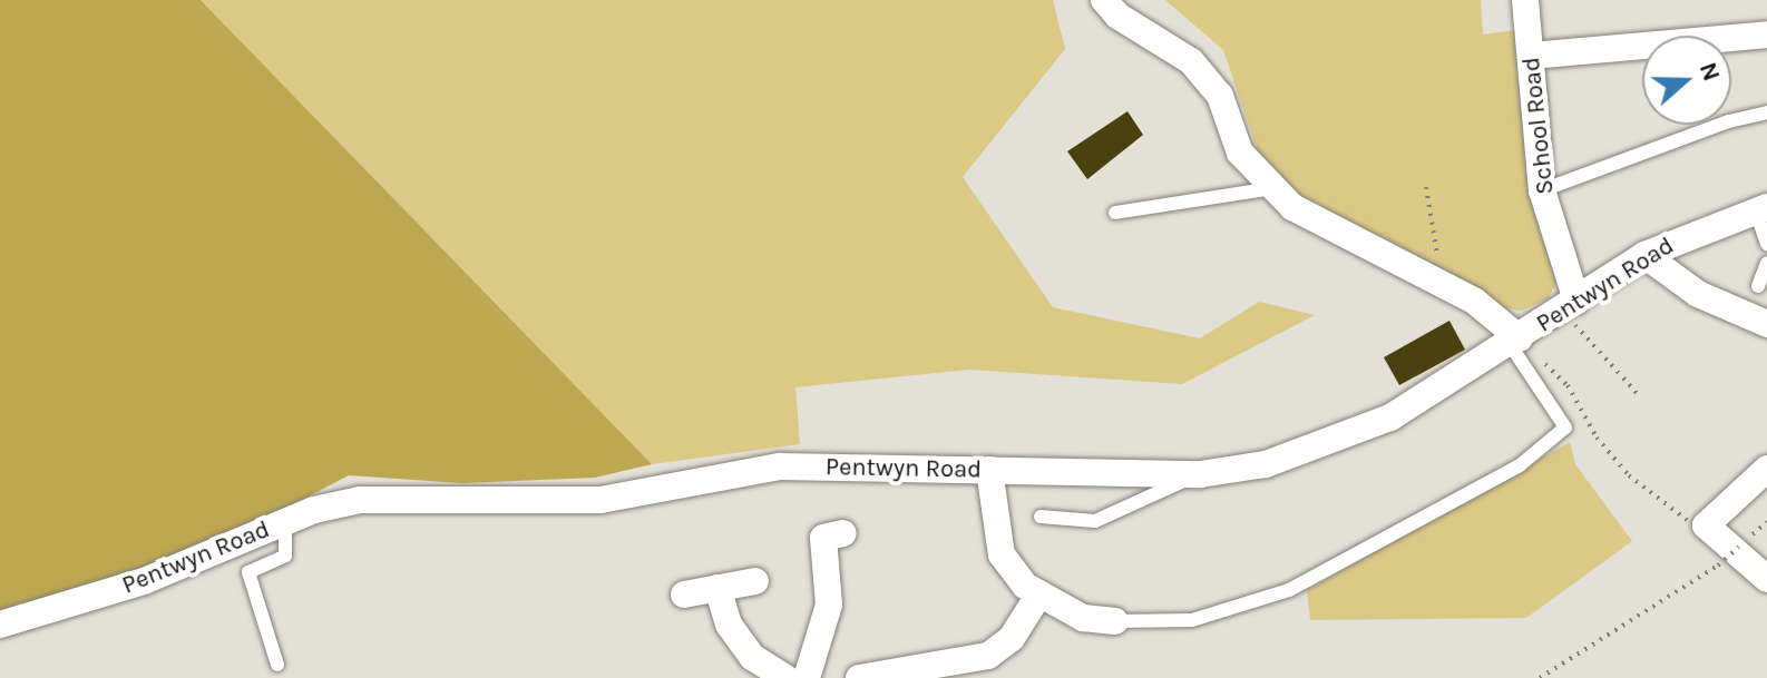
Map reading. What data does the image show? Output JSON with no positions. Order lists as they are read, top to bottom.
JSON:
{
  "streets": {
    "street": ["School Road", "Pentwyn Road"]
  },
  "crossings": [
    ["School Road", "Pentwyn Road"]
  ],
  "north": "right"
}
